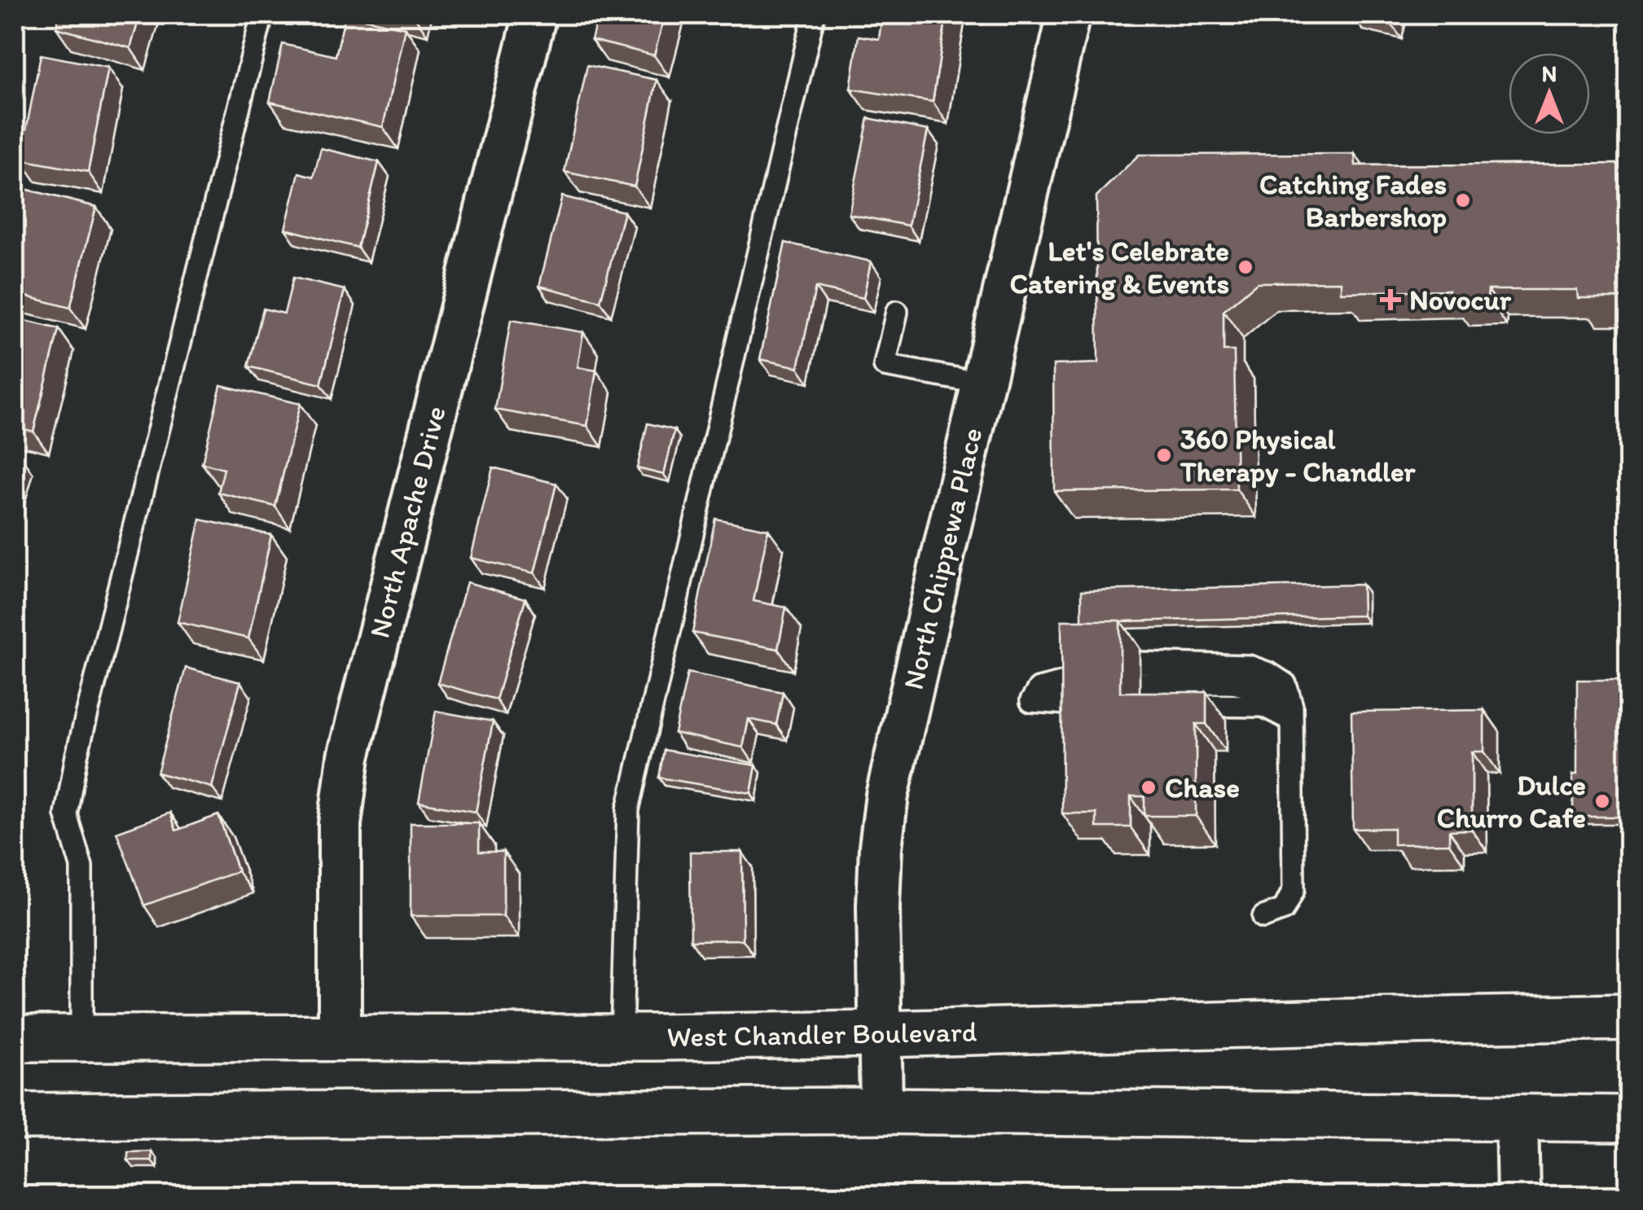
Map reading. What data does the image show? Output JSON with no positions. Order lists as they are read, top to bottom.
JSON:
{
  "streets": {
    "main road": ["West Chandler Boulevard"],
    "street": ["North Apache Drive", "North Chippewa Place"]
  },
  "crossings": [
    ["North Apache Drive", "West Chandler Boulevard"],
    ["North Chippewa Place", "West Chandler Boulevard"]
  ],
  "places": {
    "other": [
      "Catching Fades Barbershop",
      "Let's Celebrate Catering & Events",
      "360 Physical Therapy - Chandler",
      "Chase",
      "Dulce Churro Cafe"
    ],
    "health": ["Novocur"]
  },
  "north": "top"
}
